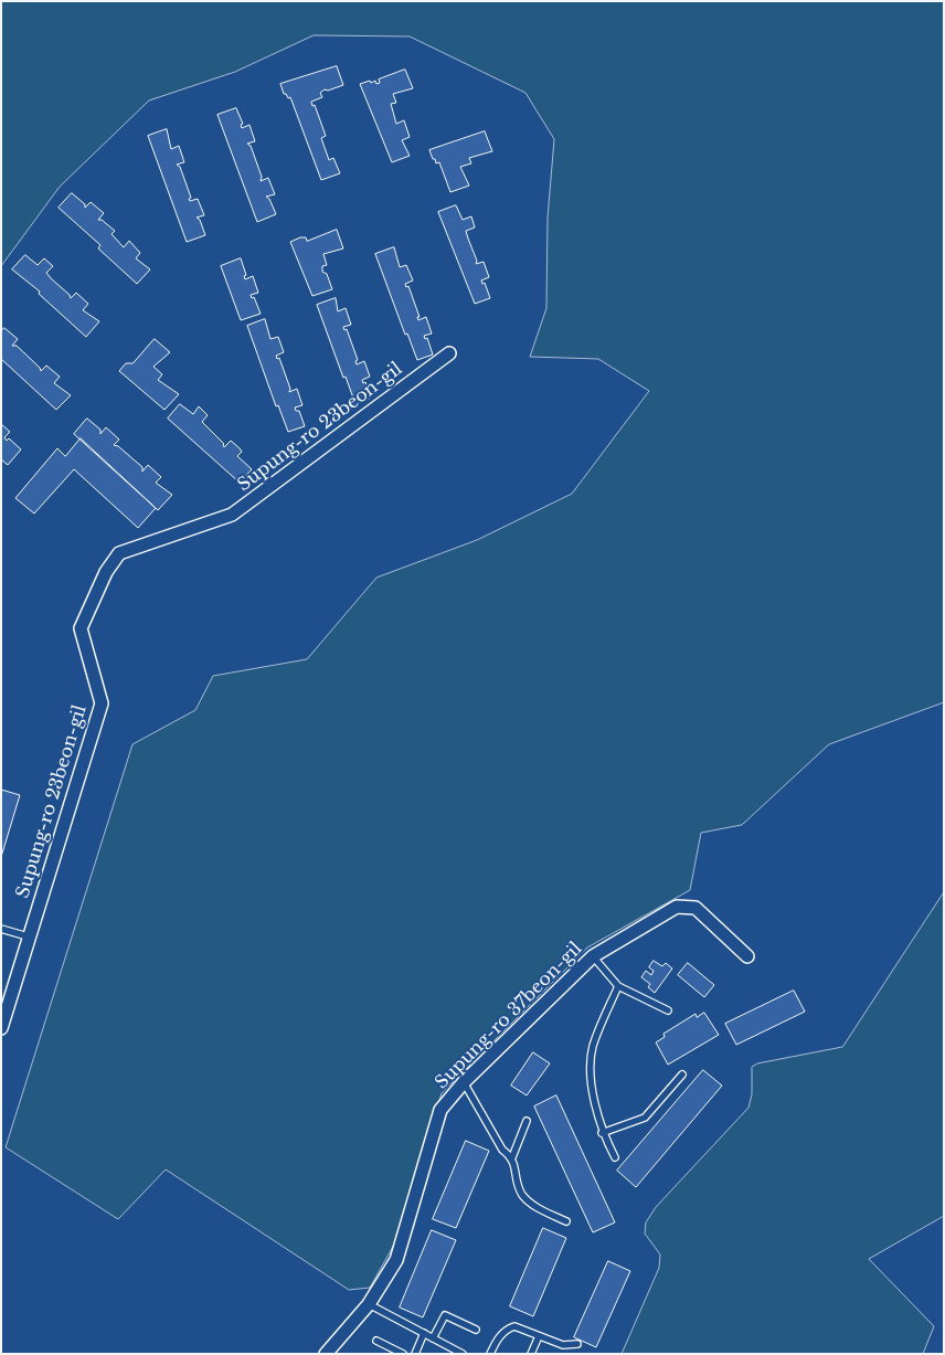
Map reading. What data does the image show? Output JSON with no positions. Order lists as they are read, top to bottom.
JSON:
{
  "streets": {
    "street": ["Supung-ro 23beon-gil", "Supung-ro 37beon-gil"]
  }
}
